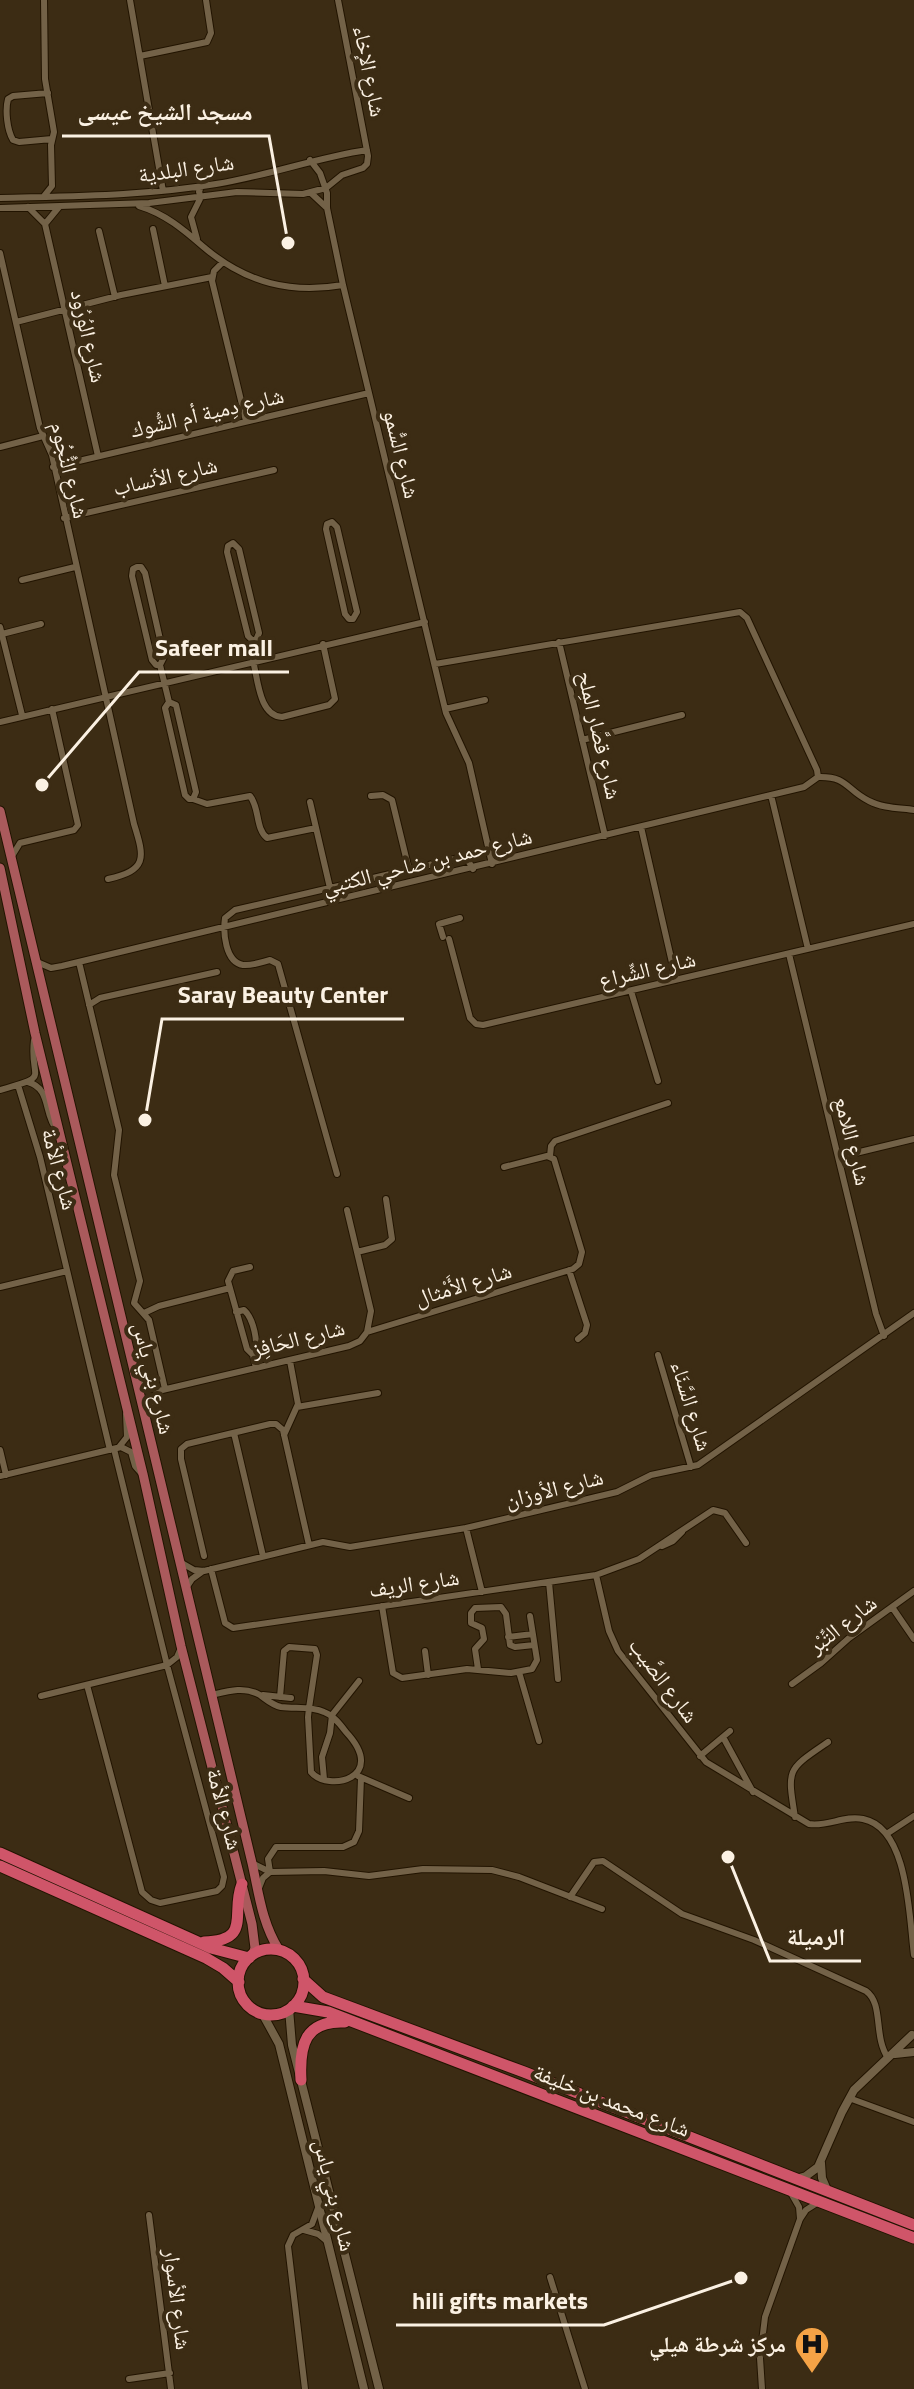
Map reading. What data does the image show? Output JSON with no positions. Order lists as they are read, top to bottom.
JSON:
{
  "streets": {
    "highway": ["شارع محمد بن خليفة"],
    "main road": ["شارع بني ياس"],
    "street": [
      "شارع الإخاء",
      "شارع البلدية",
      "شارع الوُرُود",
      "شارع دِمية أم الشُّوك",
      "شارع السُّمو",
      "شارع النُّجُوم",
      "شارع الأنساب",
      "شارع قصَّار المِلح",
      "شارع حمد بن ضاحي الكتبي",
      "شارع الشِّراع",
      "شارع اللامع",
      "شارع الأمة",
      "شارع الأَمْثال",
      "شارع الحَافِز",
      "شارع السَّنَاء",
      "شارع الأوزان",
      "شارع الريف",
      "شارع التِّبْر",
      "شارع الصَّيب",
      "شارع الأسوار"
    ]
  },
  "crossings": [
    ["شارع الإخاء", "شارع البلدية"],
    ["شارع البلدية", "شارع السُّمو"],
    ["شارع الوُرُود", "شارع دِمية أم الشُّوك"],
    ["شارع دِمية أم الشُّوك", "شارع السُّمو"],
    ["شارع دِمية أم الشُّوك", "شارع النُّجُوم"],
    ["شارع السُّمو", "شارع حمد بن ضاحي الكتبي"],
    ["شارع النُّجُوم", "شارع الأنساب"],
    ["شارع قصَّار المِلح", "شارع حمد بن ضاحي الكتبي"],
    ["شارع الشِّراع", "شارع اللامع"],
    ["شارع اللامع", "شارع الأوزان"],
    ["شارع الأَمْثال", "شارع الحَافِز"],
    ["شارع بني ياس", "شارع الأوزان"],
    ["شارع بني ياس", "شارع محمد بن خليفة"],
    ["شارع السَّنَاء", "شارع الأوزان"],
    ["شارع الأوزان", "شارع الريف"],
    ["شارع الريف", "شارع الصَّيب"]
  ],
  "places": {
    "other": [
      "مسجد الشيخ عيسى",
      "Safeer mall",
      "Saray Beauty Center",
      "الرميلة",
      "hili gifts markets"
    ],
    "hospital": ["مركز شرطة هيلي"]
  }
}
